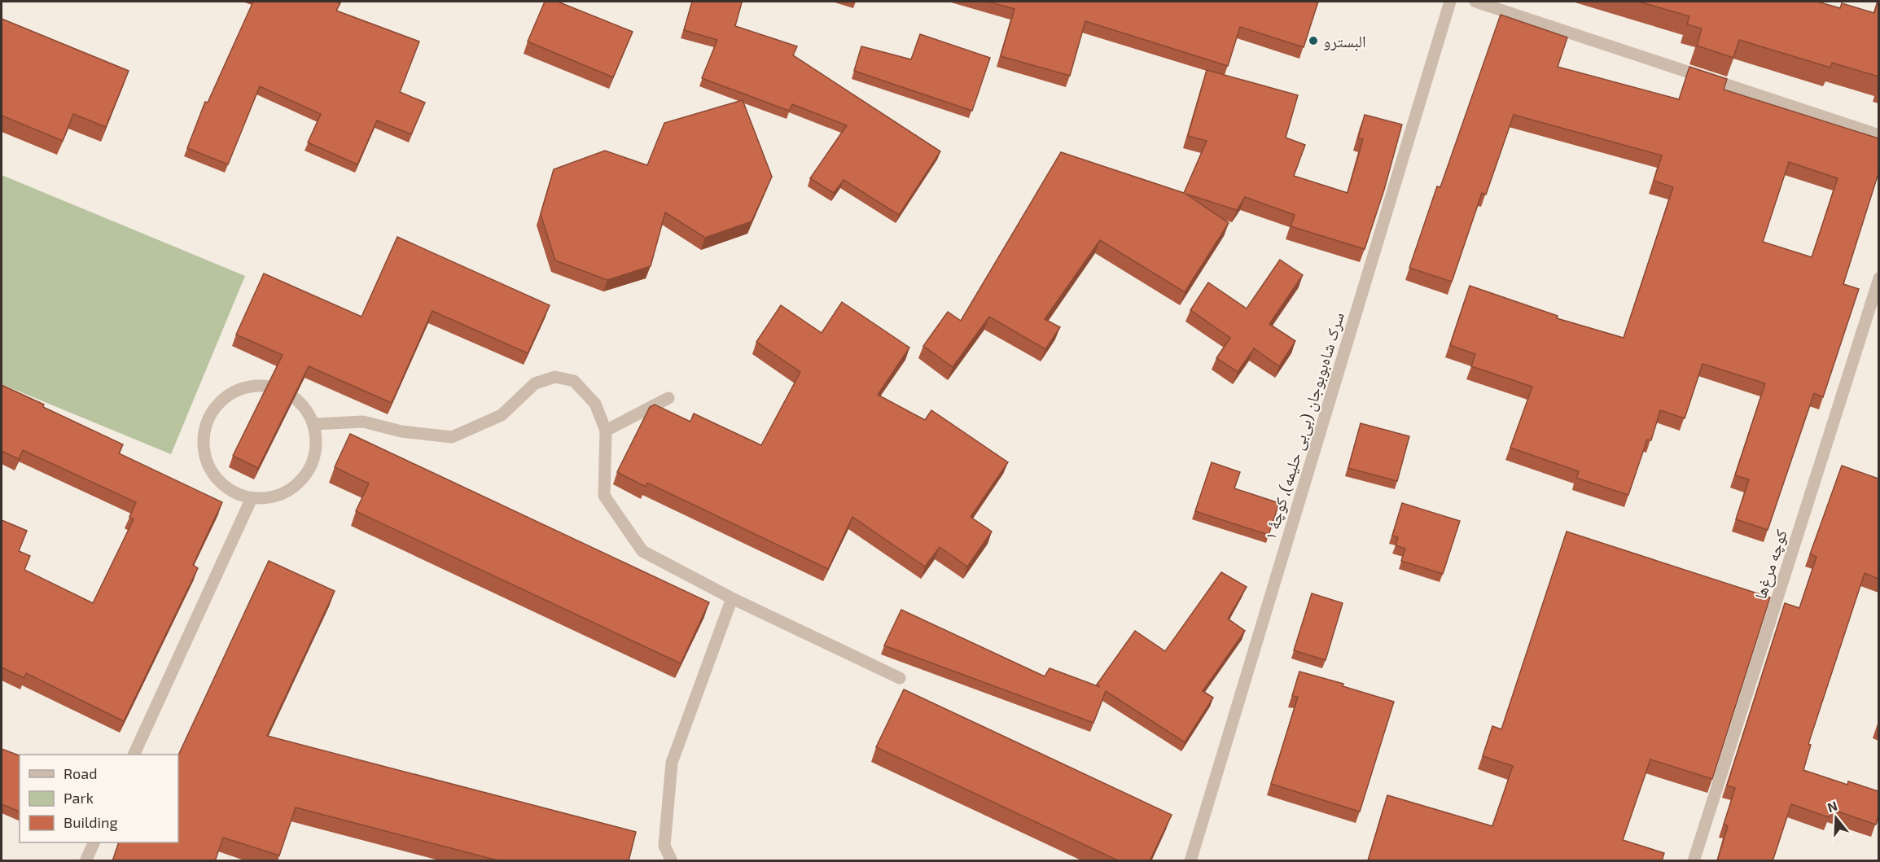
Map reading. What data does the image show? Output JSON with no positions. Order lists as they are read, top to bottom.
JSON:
{
  "streets": {
    "street": ["سرک شاه‌بوبوجان (بی‌بی حلیمه)، کوچۀ ۱", "کوچه مرغ‌ها"]
  },
  "places": ["البسترو"],
  "legend": ["Road", "Park", "Building"],
  "north": "top"
}
